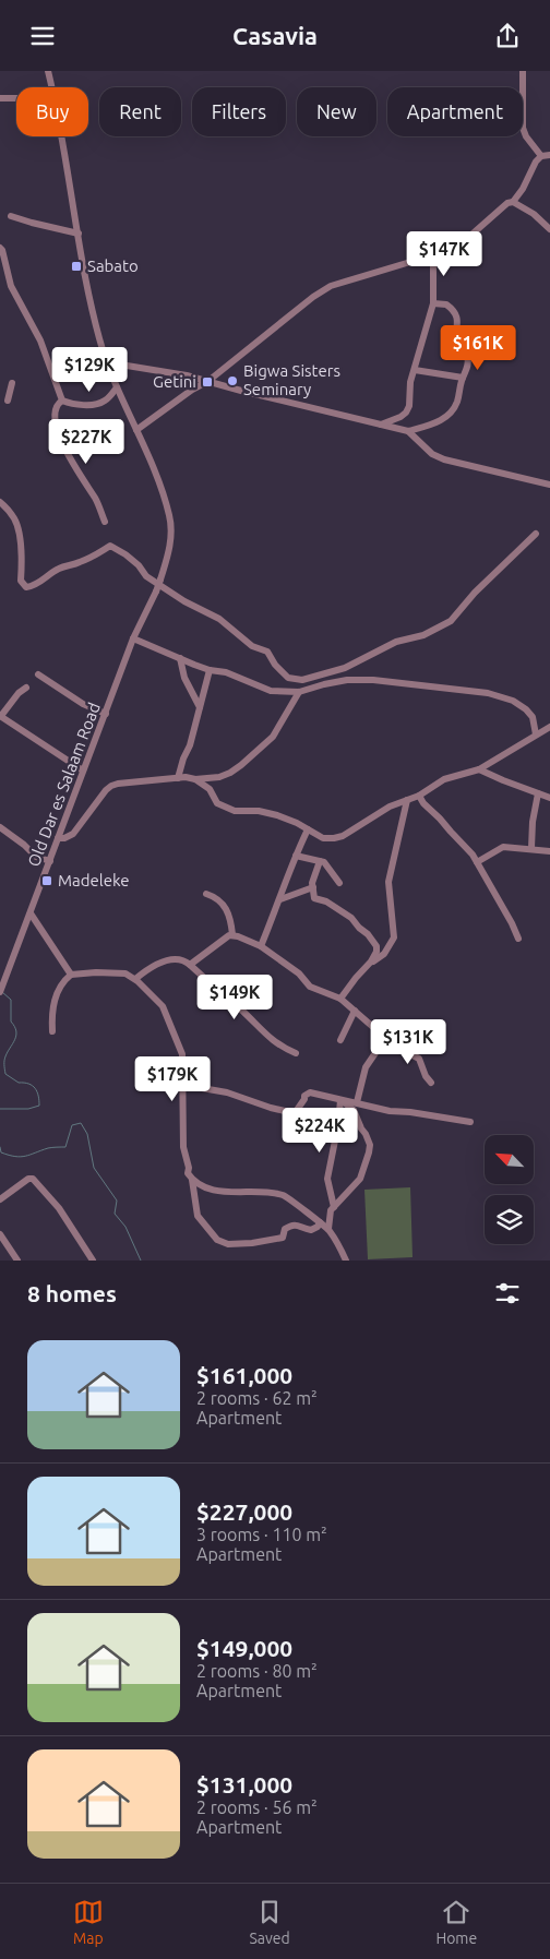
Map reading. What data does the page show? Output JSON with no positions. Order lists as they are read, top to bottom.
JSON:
{
  "streets": {
    "street": ["Old Dar es Salaam Road"]
  },
  "places": {
    "transit": ["Sabato", "Getini", "Madeleke"],
    "other": ["Bigwa Sisters Seminary"]
  },
  "north": "top left",
  "page": {
    "header": "Casavia",
    "chip": [
      "Buy",
      "Rent",
      "Filters",
      "New",
      "Apartment"
    ],
    "price": [
      "$147K",
      "$161K",
      "$129K",
      "$227K",
      "$149K",
      "$131K",
      "$179K",
      "$224K"
    ],
    "heading": "8 homes",
    "list": [
      {
        "name": "$161,000",
        "note": "2 rooms · 62 m² · Apartment"
      },
      {
        "name": "$227,000",
        "note": "3 rooms · 110 m² · Apartment"
      },
      {
        "name": "$149,000",
        "note": "2 rooms · 80 m² · Apartment"
      },
      {
        "name": "$131,000",
        "note": "2 rooms · 56 m² · Apartment"
      }
    ],
    "tabs": ["Map", "Saved", "Home"]
  }
}
